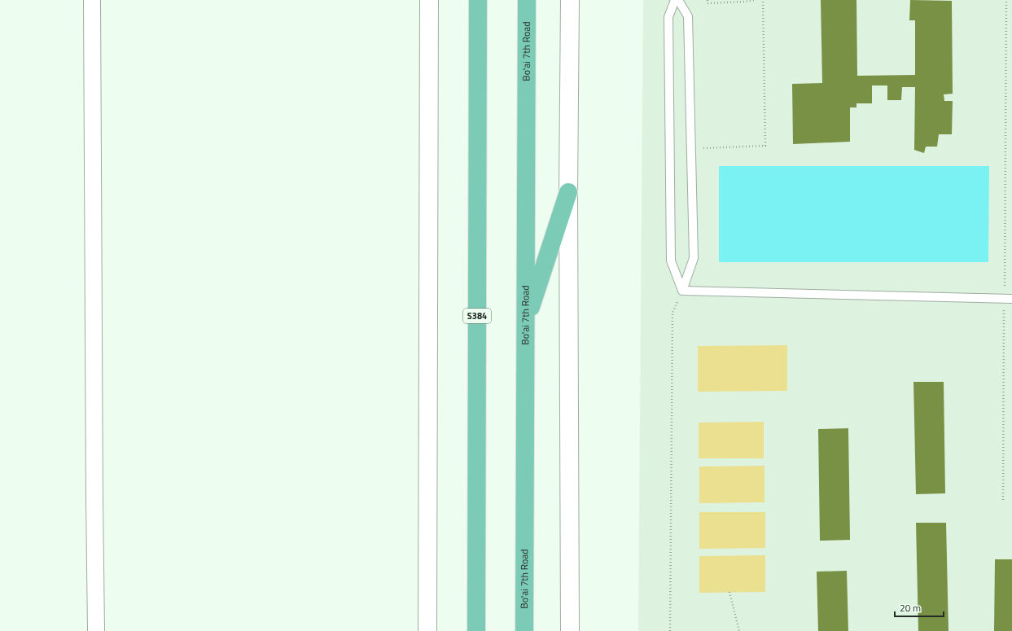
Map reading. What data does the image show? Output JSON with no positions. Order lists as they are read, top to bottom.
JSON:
{
  "streets": {
    "highway": ["Bo'ai 7th Road", "S384"]
  },
  "scale_bar": "20 m"
}
